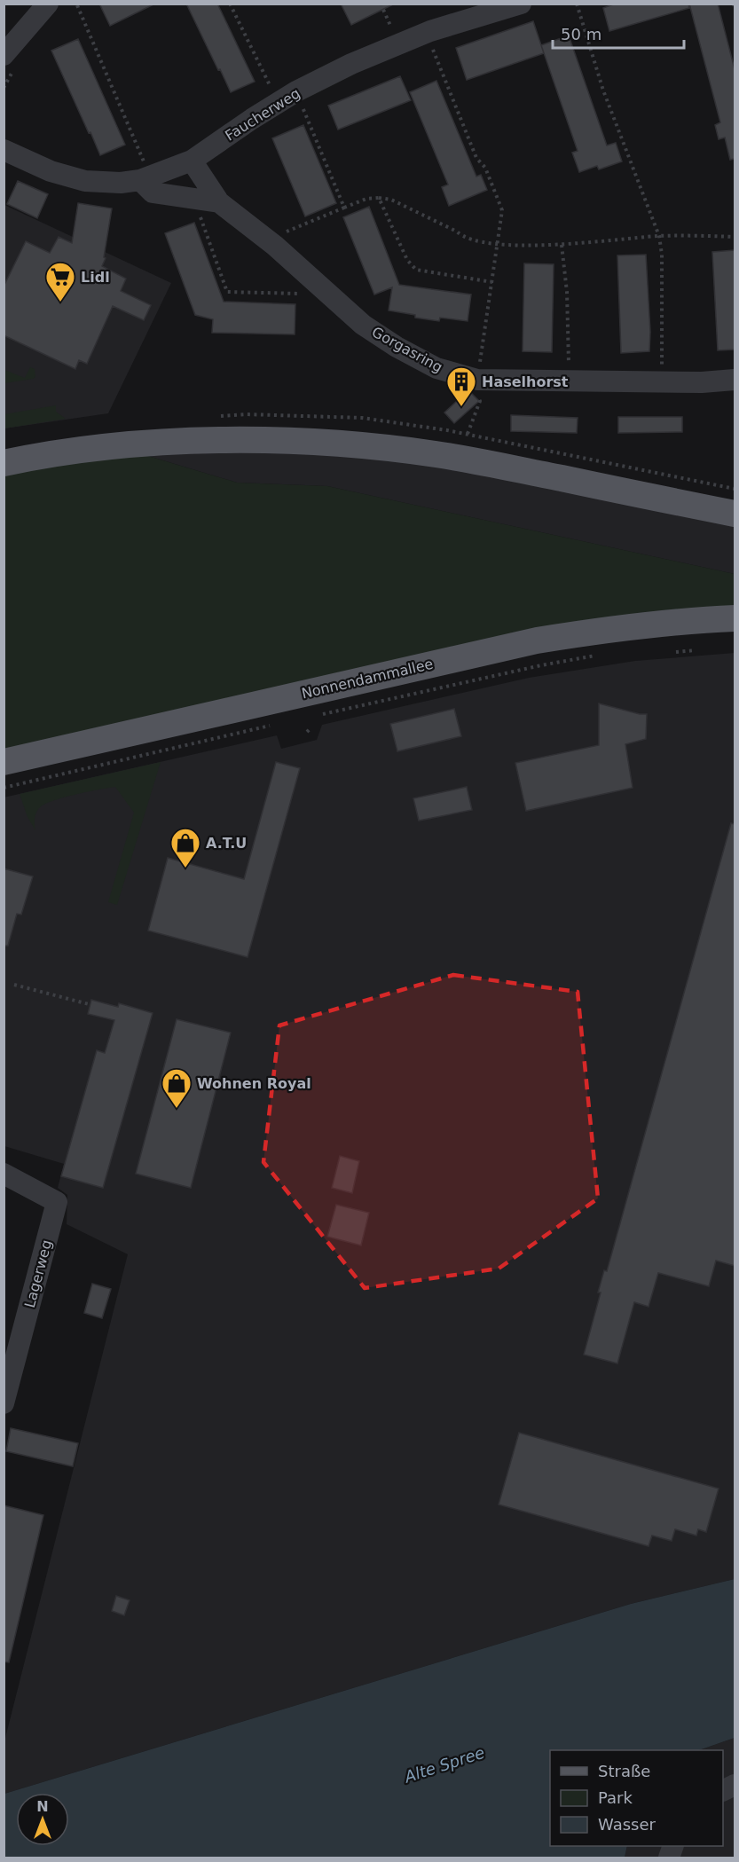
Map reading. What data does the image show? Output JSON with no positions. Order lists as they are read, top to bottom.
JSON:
{
  "streets": {
    "main road": ["Nonnendammallee"],
    "street": ["Faucherweg", "Gorgasring", "Lagerweg"]
  },
  "crossings": [
    ["Faucherweg", "Gorgasring"]
  ],
  "water": ["Alte Spree"],
  "places": {
    "supermarket": ["Lidl"],
    "building": ["Haselhorst"],
    "shop": ["A.T.U", "Wohnen Royal"]
  },
  "legend": ["Straße", "Park", "Wasser"],
  "scale_bar": "50 m",
  "north": "top"
}
